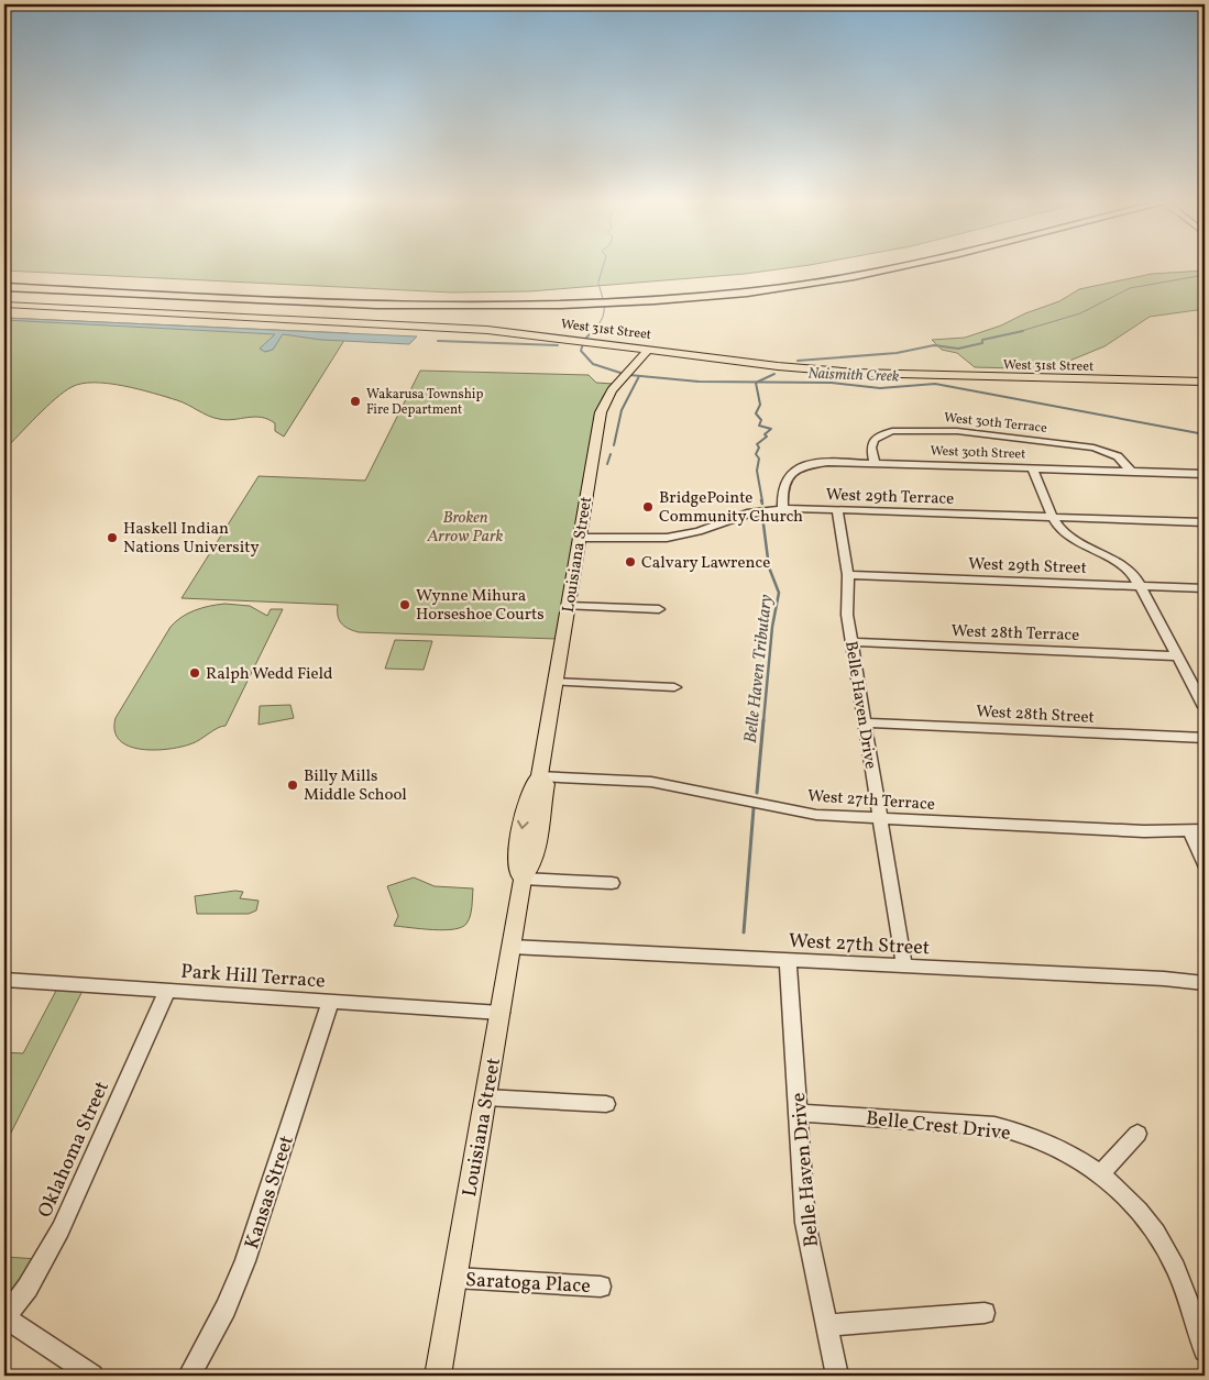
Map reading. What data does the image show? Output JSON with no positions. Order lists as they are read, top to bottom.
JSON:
{
  "streets": {
    "main road": ["West 31st Street", "Louisiana Street"],
    "street": [
      "West 30th Terrace",
      "West 30th Street",
      "West 29th Terrace",
      "West 29th Street",
      "West 28th Terrace",
      "Belle Haven Drive",
      "West 28th Street",
      "West 27th Terrace",
      "West 27th Street",
      "Park Hill Terrace",
      "Belle Crest Drive",
      "Oklahoma Street",
      "Kansas Street",
      "Saratoga Place"
    ]
  },
  "crossings": [
    ["West 31st Street", "Louisiana Street"],
    ["West 30th Terrace", "West 30th Street"],
    ["West 30th Street", "West 29th Terrace"],
    ["West 29th Terrace", "Louisiana Street"],
    ["West 29th Terrace", "Belle Haven Drive"],
    ["Louisiana Street", "West 27th Terrace"],
    ["Louisiana Street", "West 27th Street"],
    ["Louisiana Street", "Park Hill Terrace"],
    ["Louisiana Street", "Saratoga Place"],
    ["West 29th Street", "Belle Haven Drive"],
    ["West 28th Terrace", "Belle Haven Drive"],
    ["Belle Haven Drive", "West 28th Street"],
    ["Belle Haven Drive", "West 27th Terrace"],
    ["Belle Haven Drive", "West 27th Street"],
    ["Belle Haven Drive", "Belle Crest Drive"],
    ["Park Hill Terrace", "Oklahoma Street"],
    ["Park Hill Terrace", "Kansas Street"]
  ],
  "water": ["Naismith Creek", "Belle Haven Tributary"],
  "parks": ["Broken Arrow Park"],
  "places": [
    "Wakarusa Township Fire Department",
    "BridgePointe Community Church",
    "Haskell Indian Nations University",
    "Calvary Lawrence",
    "Wynne Mihura Horseshoe Courts",
    "Ralph Wedd Field",
    "Billy Mills Middle School"
  ]
}
